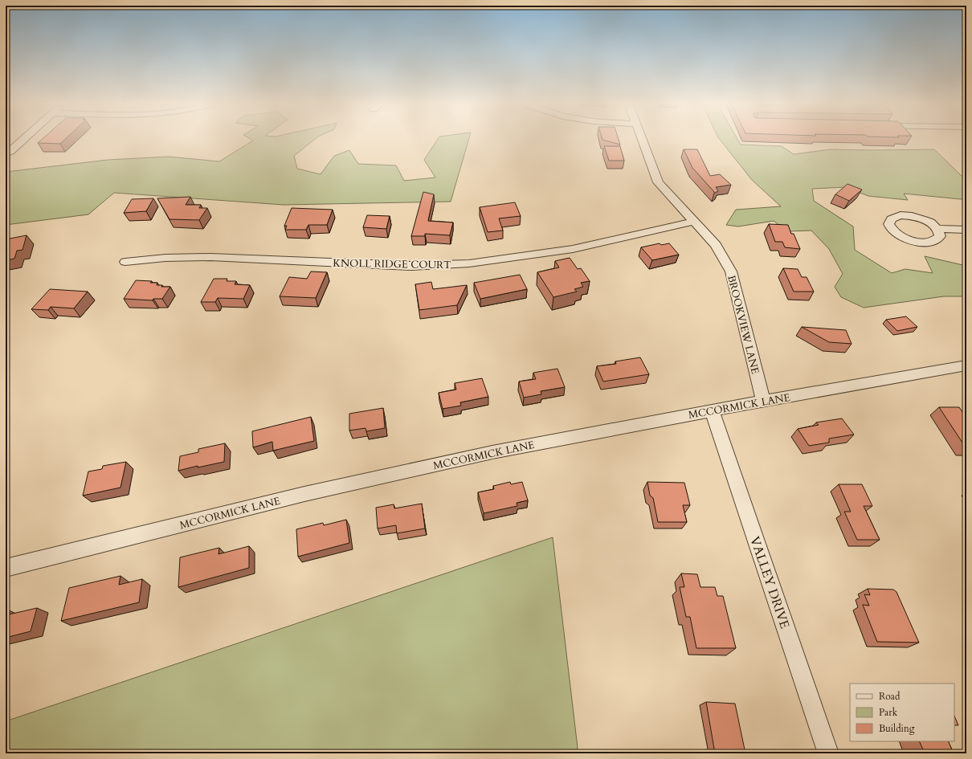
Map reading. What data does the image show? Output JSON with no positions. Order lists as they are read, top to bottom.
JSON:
{
  "streets": {
    "street": [
      "KNOLL RIDGE COURT",
      "BROOKVIEW LANE",
      "MCCORMICK LANE",
      "VALLEY DRIVE"
    ]
  },
  "crossings": [
    ["KNOLL RIDGE COURT", "BROOKVIEW LANE"],
    ["BROOKVIEW LANE", "MCCORMICK LANE"],
    ["MCCORMICK LANE", "VALLEY DRIVE"]
  ],
  "legend": ["Road", "Park", "Building"]
}
